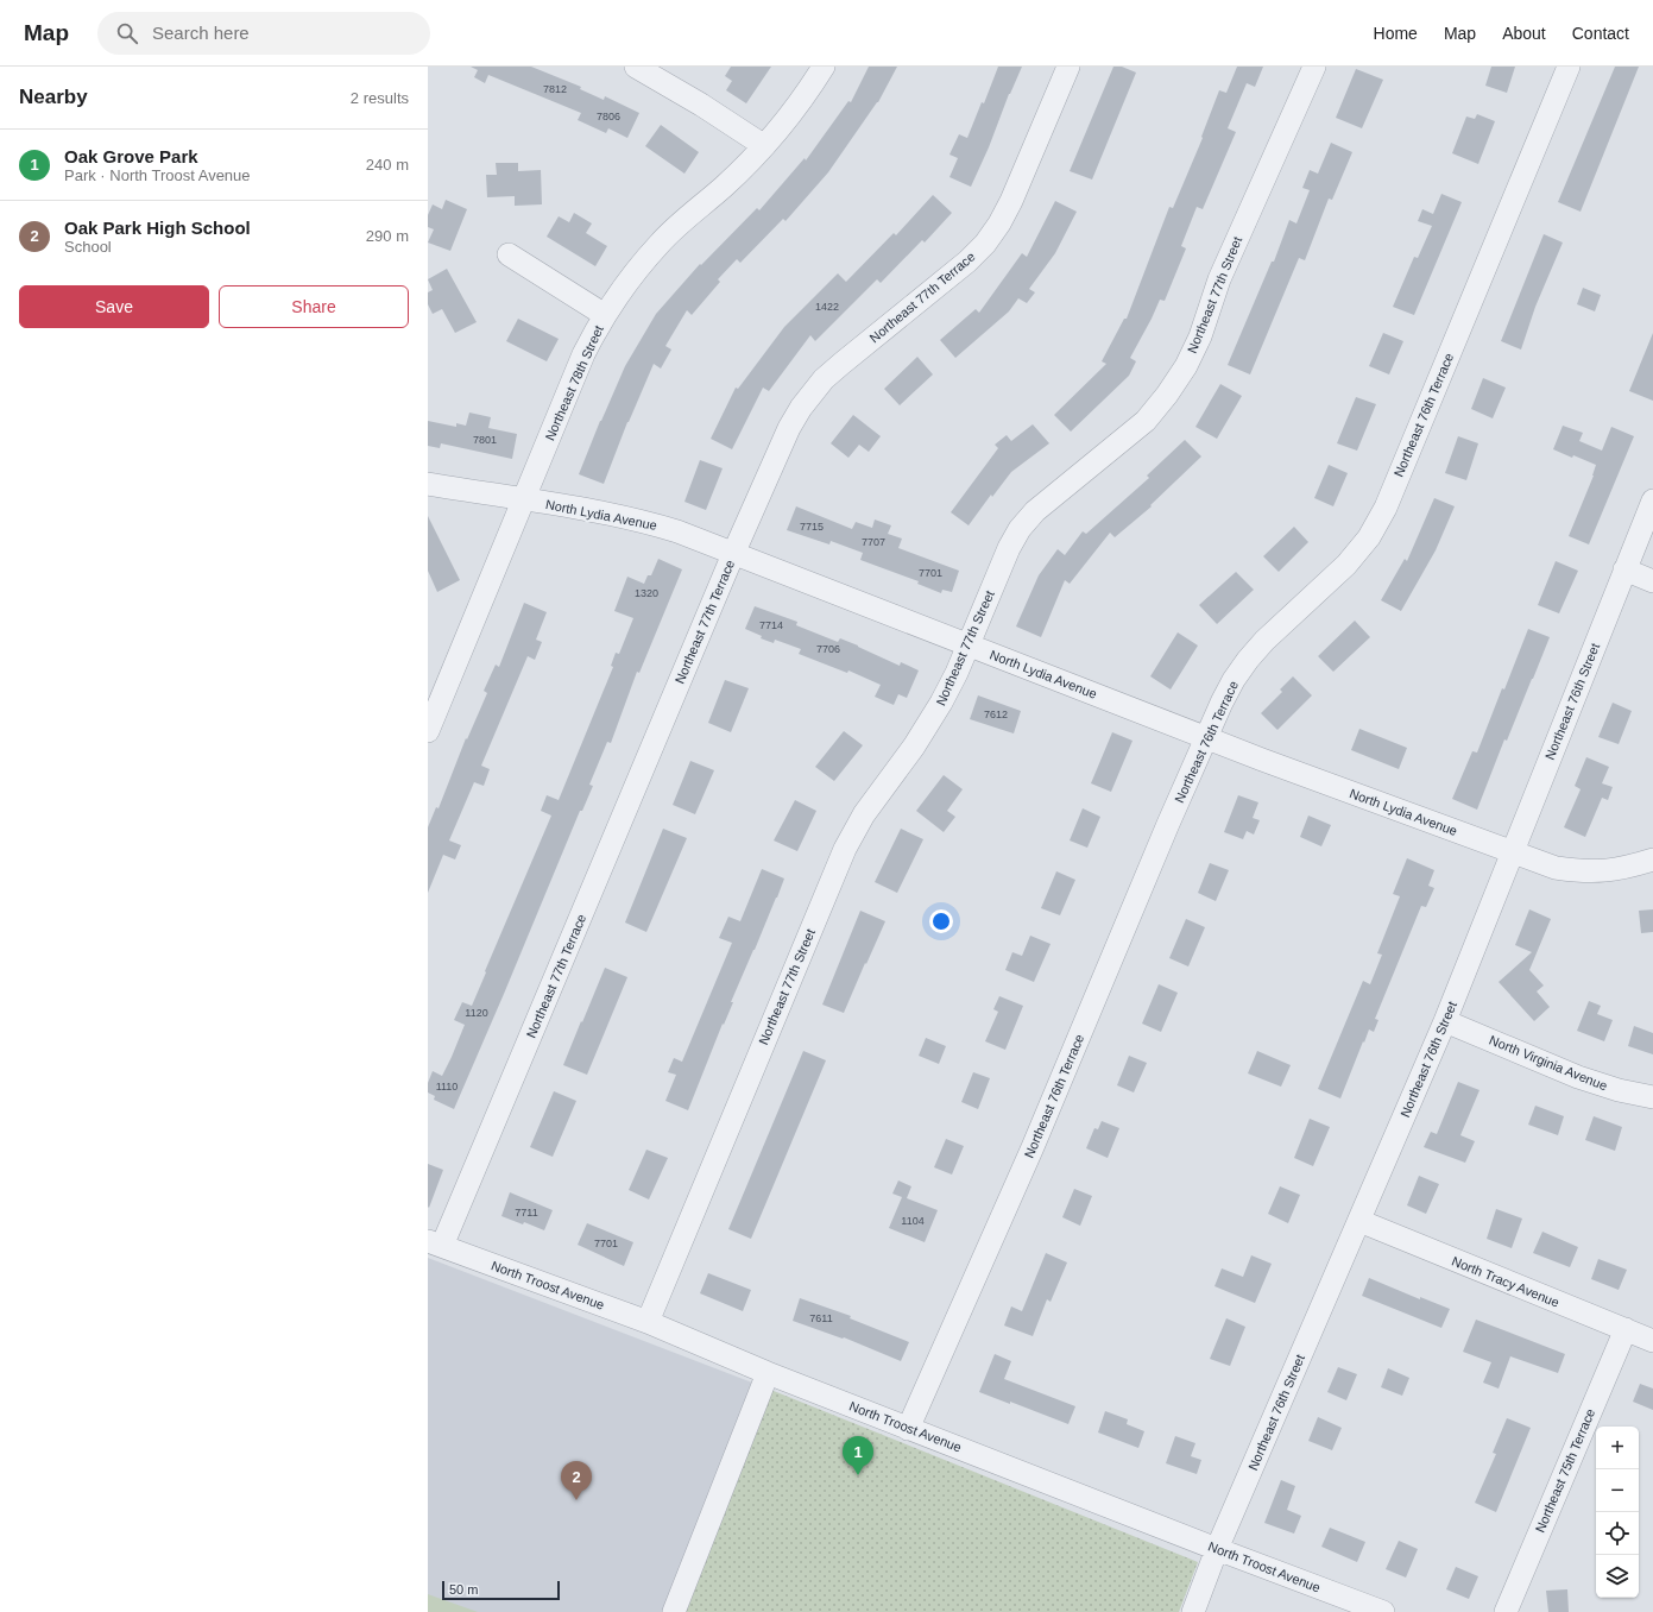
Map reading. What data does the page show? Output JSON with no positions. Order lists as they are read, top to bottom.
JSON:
{
  "streets": {
    "street": [
      "Northeast 77th Street",
      "Northeast 77th Terrace",
      "Northeast 78th Street",
      "Northeast 76th Terrace",
      "North Lydia Avenue",
      "Northeast 76th Street",
      "North Virginia Avenue",
      "North Tracy Avenue",
      "North Troost Avenue",
      "Northeast 75th Terrace"
    ]
  },
  "crossings": [
    ["Northeast 77th Street", "North Lydia Avenue"],
    ["Northeast 77th Street", "North Troost Avenue"],
    ["Northeast 77th Terrace", "North Lydia Avenue"],
    ["Northeast 77th Terrace", "North Troost Avenue"],
    ["Northeast 78th Street", "North Lydia Avenue"],
    ["Northeast 76th Terrace", "North Lydia Avenue"],
    ["Northeast 76th Terrace", "North Troost Avenue"],
    ["North Lydia Avenue", "Northeast 76th Street"],
    ["Northeast 76th Street", "North Virginia Avenue"],
    ["Northeast 76th Street", "North Tracy Avenue"],
    ["Northeast 76th Street", "North Troost Avenue"],
    ["North Tracy Avenue", "Northeast 75th Terrace"]
  ],
  "house_numbers": [
    "7812",
    "7806",
    "1422",
    "7801",
    "7715",
    "7707",
    "7701",
    "1320",
    "7714",
    "7706",
    "7612",
    "1120",
    "1110",
    "7711",
    "1104",
    "7701",
    "7611"
  ],
  "scale_bar": "50 m",
  "page": {
    "header": "Map",
    "search": "Search here",
    "nav": [
      "Home",
      "Map",
      "About",
      "Contact"
    ],
    "heading": ["Nearby", "2 results"],
    "list": [
      {
        "mark": "1",
        "name": "Oak Grove Park",
        "note": "Park · North Troost Avenue",
        "value": "240 m"
      },
      {
        "mark": "2",
        "name": "Oak Park High School",
        "note": "School",
        "value": "290 m"
      }
    ],
    "buttons": ["Save", "Share"],
    "map_buttons": ["+", "−"],
    "pins": ["1", "2"],
    "scale": "50 m"
  }
}
